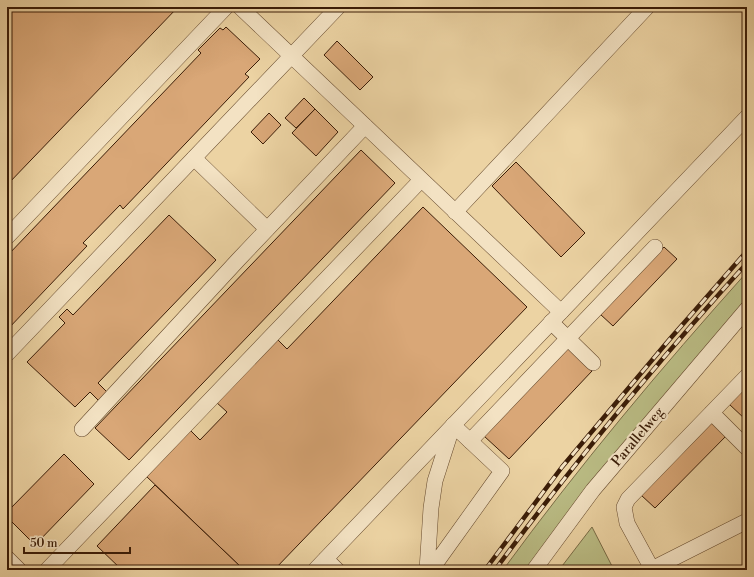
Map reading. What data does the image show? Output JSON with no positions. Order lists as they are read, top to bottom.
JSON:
{
  "streets": {
    "street": ["Parallelweg"]
  },
  "scale_bar": "50 m"
}
